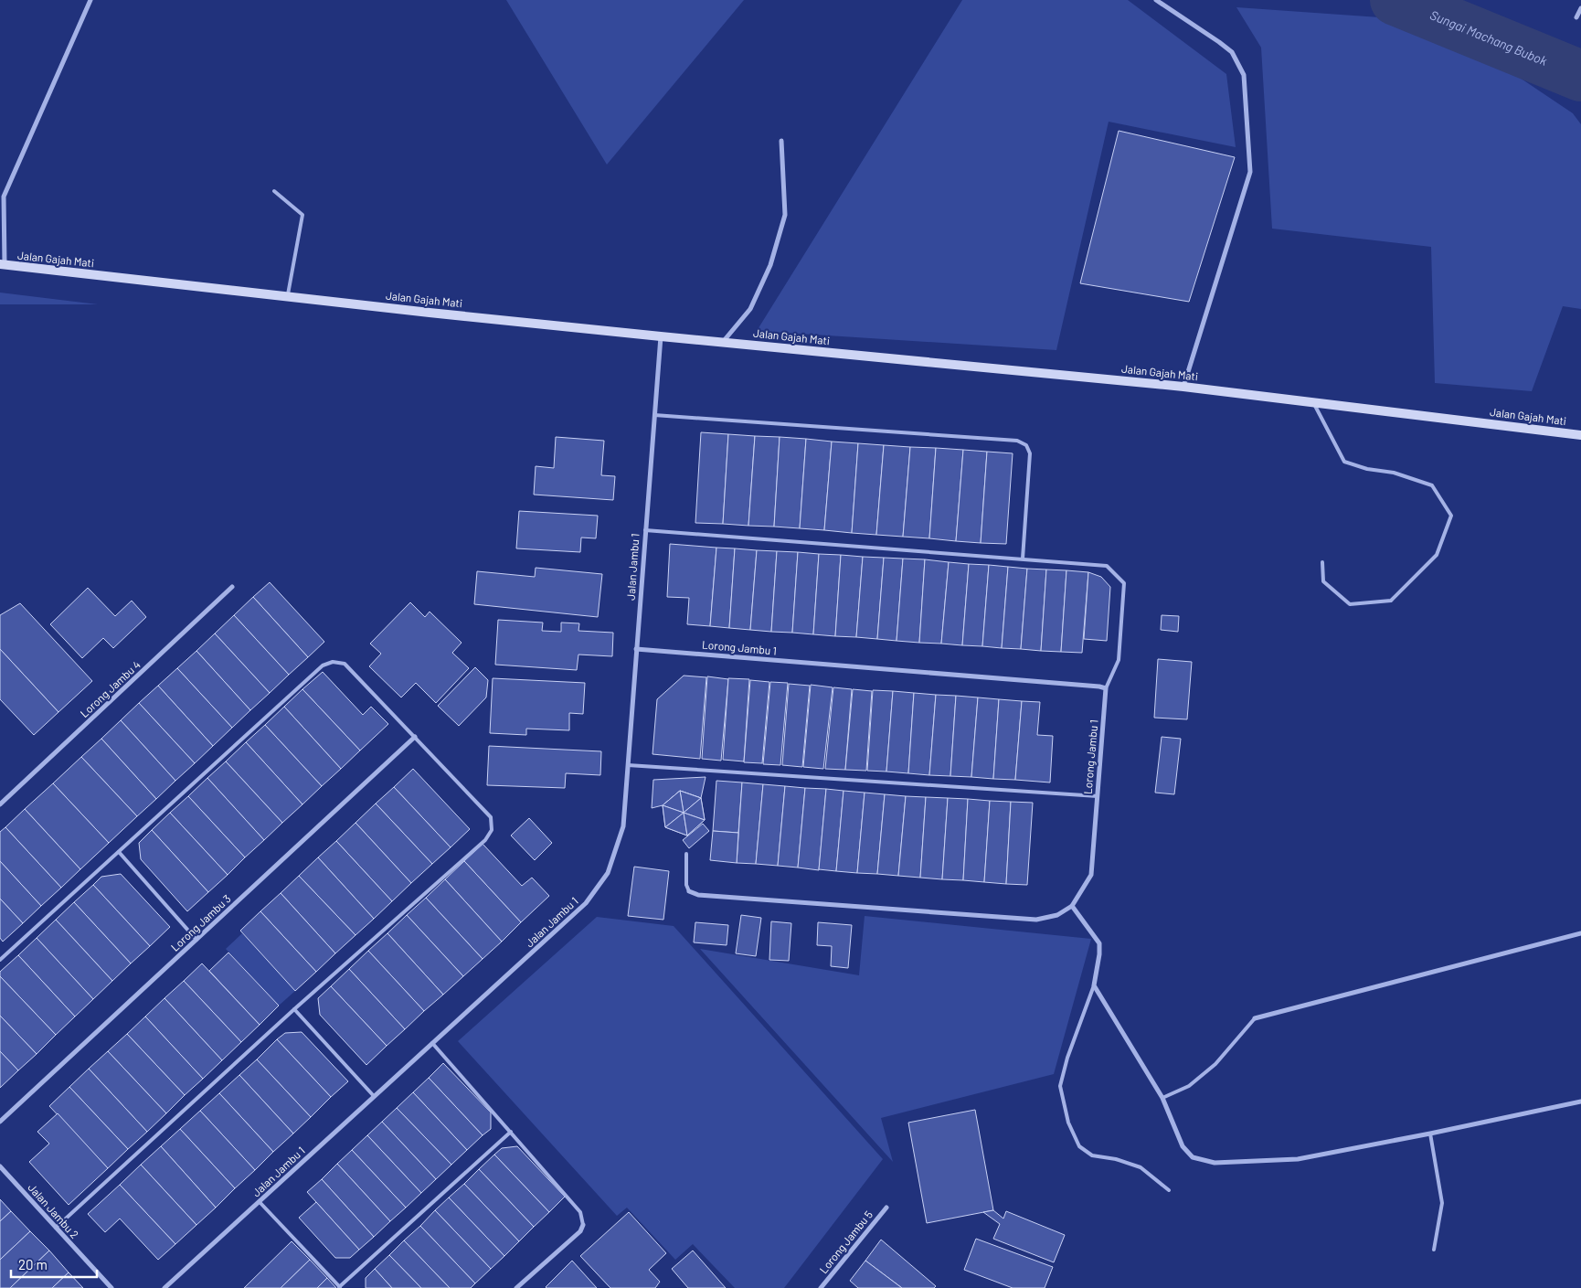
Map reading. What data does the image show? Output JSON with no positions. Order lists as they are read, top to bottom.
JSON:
{
  "streets": {
    "main road": ["Jalan Gajah Mati"],
    "street": [
      "Jalan Jambu 1",
      "Lorong Jambu 1",
      "Lorong Jambu 4",
      "Lorong Jambu 3",
      "Jalan Jambu 2",
      "Lorong Jambu 5"
    ]
  },
  "crossings": [
    ["Jalan Gajah Mati", "Jalan Jambu 1"],
    ["Jalan Jambu 1", "Lorong Jambu 1"]
  ],
  "water": ["Sungai Machang Bubok"],
  "scale_bar": "20 m"
}
